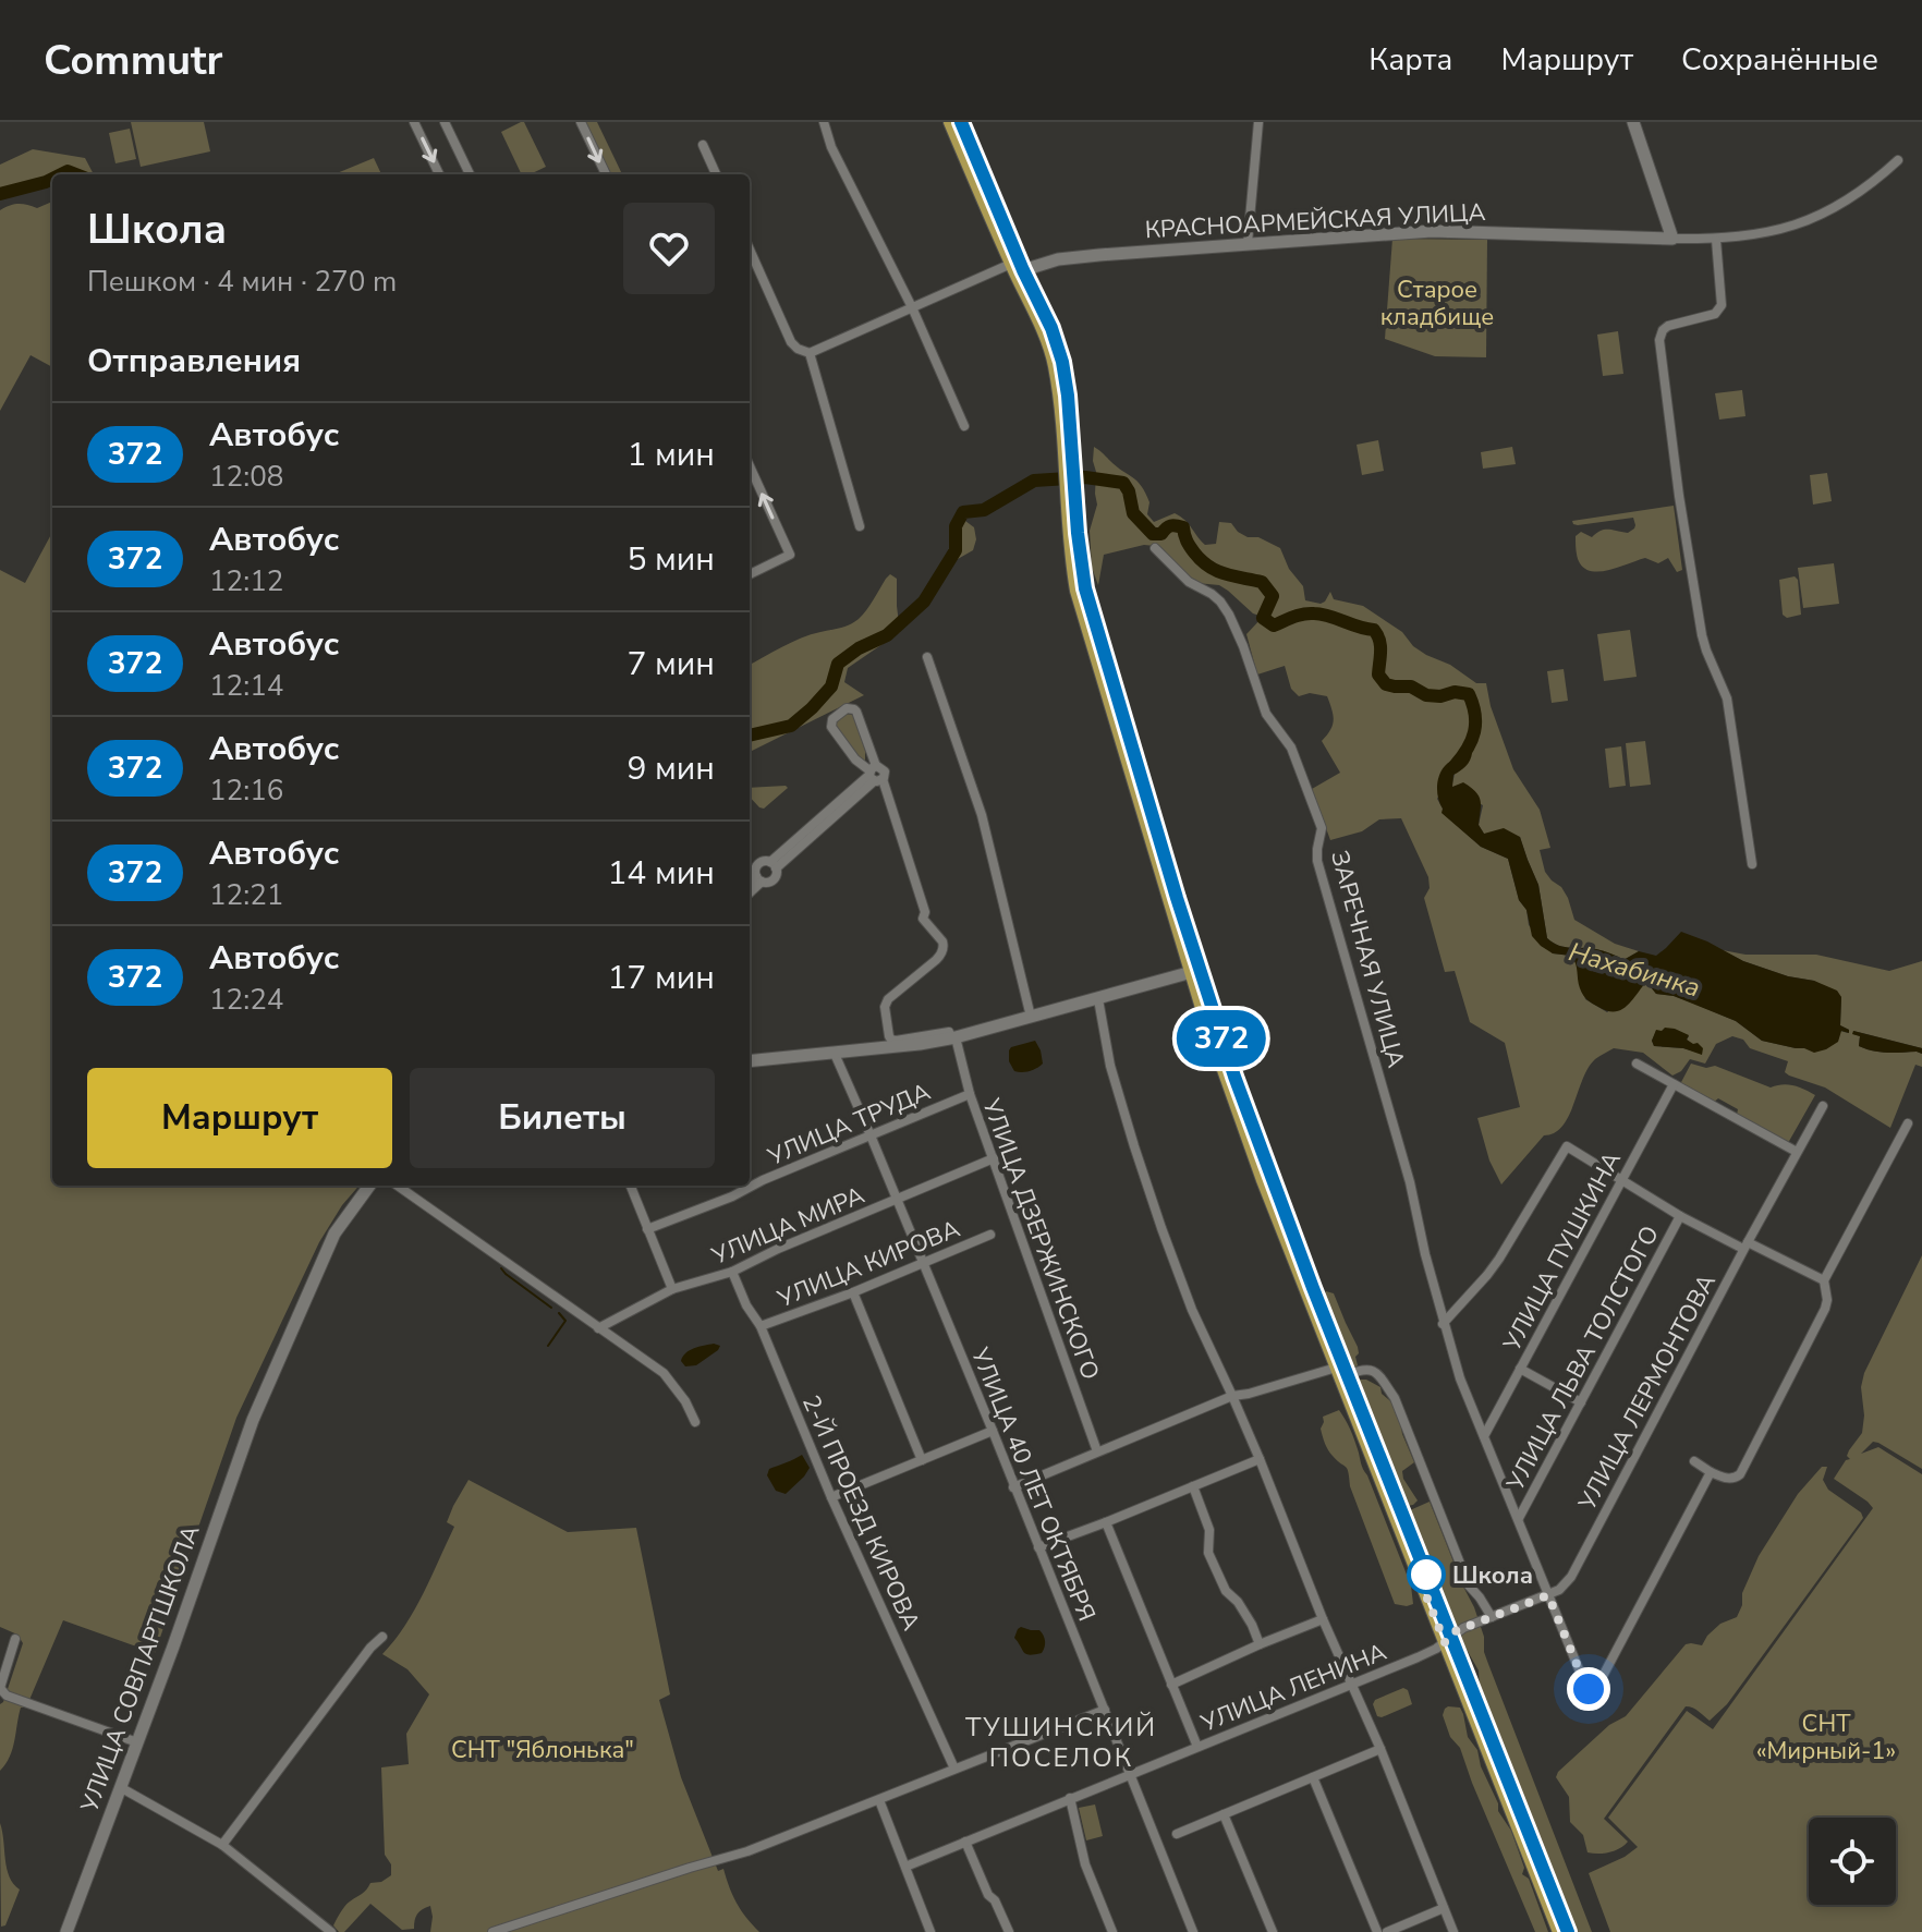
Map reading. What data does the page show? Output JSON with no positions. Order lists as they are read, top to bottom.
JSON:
{
  "streets": {
    "street": [
      "КРАСНОАРМЕЙСКАЯ УЛИЦА",
      "ЗАРЕЧНАЯ УЛИЦА",
      "УЛИЦА ТРУДА",
      "УЛИЦА МИРА",
      "УЛИЦА ДЗЕРЖИНСКОГО",
      "УЛИЦА ПУШКИНА",
      "УЛИЦА КИРОВА",
      "УЛИЦА ЛЬВА ТОЛСТОГО",
      "УЛИЦА ЛЕРМОНТОВА",
      "УЛИЦА 40 ЛЕТ ОКТЯБРЯ",
      "2-Й ПРОЕЗД КИРОВА",
      "УЛИЦА СОВПАРТШКОЛА",
      "УЛИЦА ЛЕНИНА"
    ]
  },
  "crossings": [
    ["ЗАРЕЧНАЯ УЛИЦА", "УЛИЦА ПУШКИНА"],
    ["ЗАРЕЧНАЯ УЛИЦА", "УЛИЦА ЛЬВА ТОЛСТОГО"],
    ["ЗАРЕЧНАЯ УЛИЦА", "УЛИЦА ЛЕРМОНТОВА"],
    ["УЛИЦА ТРУДА", "УЛИЦА ДЗЕРЖИНСКОГО"],
    ["УЛИЦА ТРУДА", "УЛИЦА 40 ЛЕТ ОКТЯБРЯ"],
    ["УЛИЦА МИРА", "УЛИЦА ДЗЕРЖИНСКОГО"],
    ["УЛИЦА МИРА", "УЛИЦА 40 ЛЕТ ОКТЯБРЯ"],
    ["УЛИЦА МИРА", "2-Й ПРОЕЗД КИРОВА"],
    ["УЛИЦА КИРОВА", "УЛИЦА 40 ЛЕТ ОКТЯБРЯ"],
    ["УЛИЦА КИРОВА", "2-Й ПРОЕЗД КИРОВА"],
    ["УЛИЦА ЛЕРМОНТОВА", "УЛИЦА ЛЕНИНА"],
    ["УЛИЦА 40 ЛЕТ ОКТЯБРЯ", "УЛИЦА ЛЕНИНА"]
  ],
  "districts": ["ТУШИНСКИЙ ПОСЕЛОК"],
  "water": ["Нахабинка"],
  "parks": ["Старое кладбище", "СНТ «Мирный-1»", "СНТ \"Яблонька\""],
  "places": ["Школа"],
  "lines": ["bus line 372"],
  "page": {
    "header": "Commutr",
    "nav": ["Карта", "Маршрут", "Сохранённые"],
    "on_map": "372",
    "heading": [
      ["Школа", "Пешком · 4 мин · 270 m"],
      "Отправления"
    ],
    "list": [
      {
        "mark": "372",
        "name": "Автобус",
        "note": "12:08",
        "value": "1 мин"
      },
      {
        "mark": "372",
        "name": "Автобус",
        "note": "12:12",
        "value": "5 мин"
      },
      {
        "mark": "372",
        "name": "Автобус",
        "note": "12:14",
        "value": "7 мин"
      },
      {
        "mark": "372",
        "name": "Автобус",
        "note": "12:16",
        "value": "9 мин"
      },
      {
        "mark": "372",
        "name": "Автобус",
        "note": "12:21",
        "value": "14 мин"
      },
      {
        "mark": "372",
        "name": "Автобус",
        "note": "12:24",
        "value": "17 мин"
      }
    ],
    "buttons": ["Маршрут", "Билеты"]
  }
}
